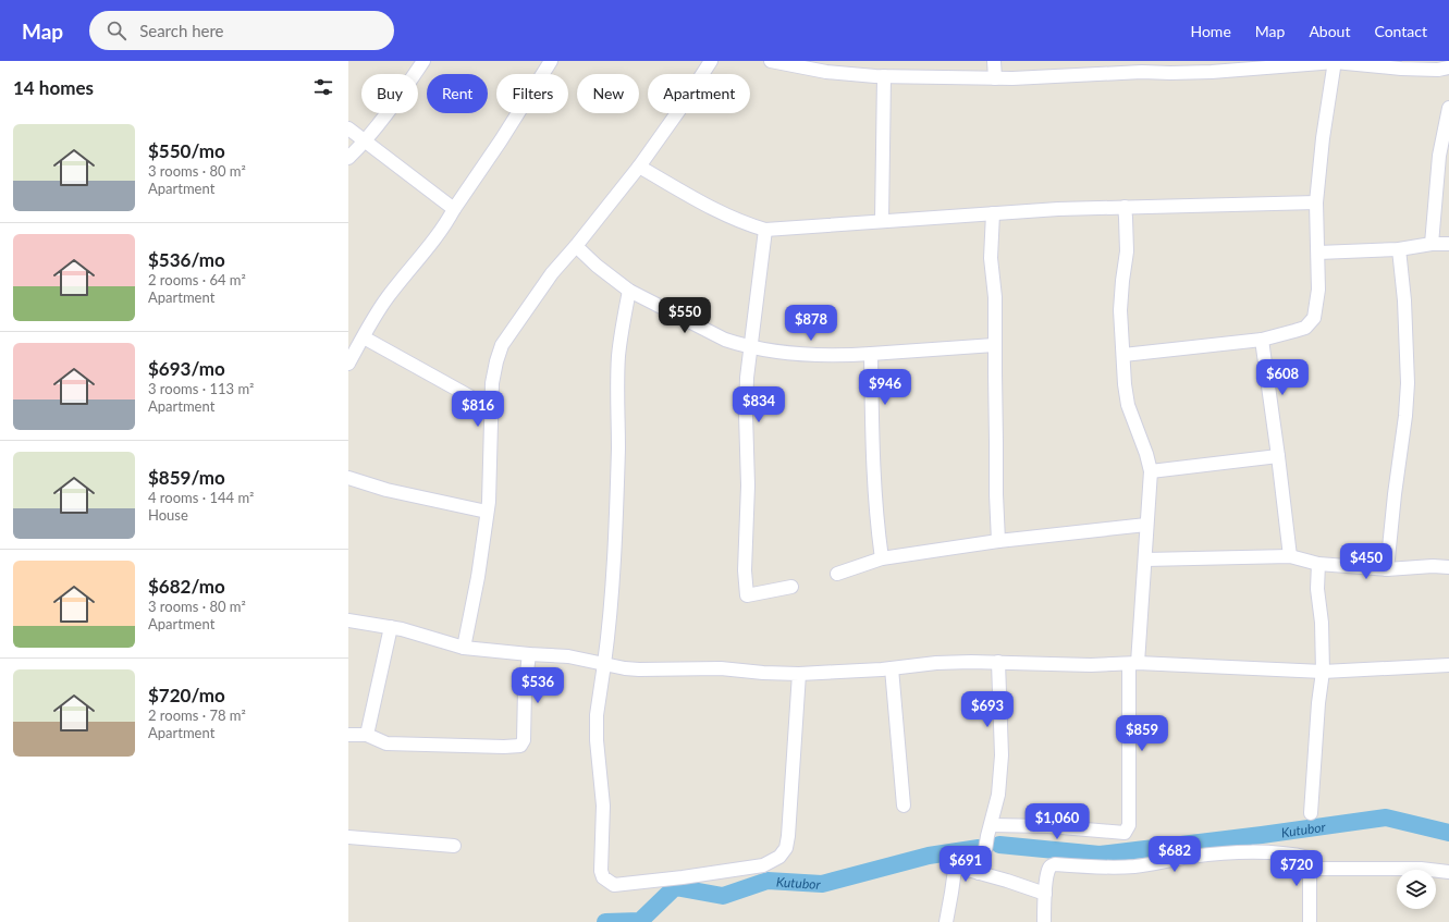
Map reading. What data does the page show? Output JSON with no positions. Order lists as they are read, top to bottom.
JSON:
{
  "water": ["Kutubor"],
  "page": {
    "header": "Map",
    "search": "Search here",
    "nav": [
      "Home",
      "Map",
      "About",
      "Contact"
    ],
    "heading": "14 homes",
    "chip": [
      "Buy",
      "Rent",
      "Filters",
      "New",
      "Apartment"
    ],
    "list": [
      {
        "name": "$550/mo",
        "note": "3 rooms · 80 m² · Apartment"
      },
      {
        "name": "$536/mo",
        "note": "2 rooms · 64 m² · Apartment"
      },
      {
        "name": "$693/mo",
        "note": "3 rooms · 113 m² · Apartment"
      },
      {
        "name": "$859/mo",
        "note": "4 rooms · 144 m² · House"
      },
      {
        "name": "$682/mo",
        "note": "3 rooms · 80 m² · Apartment"
      },
      {
        "name": "$720/mo",
        "note": "2 rooms · 78 m² · Apartment"
      }
    ],
    "price": [
      "$550",
      "$878",
      "$608",
      "$946",
      "$834",
      "$816",
      "$450",
      "$536",
      "$693",
      "$859",
      "$1,060",
      "$682",
      "$691",
      "$720"
    ]
  }
}
